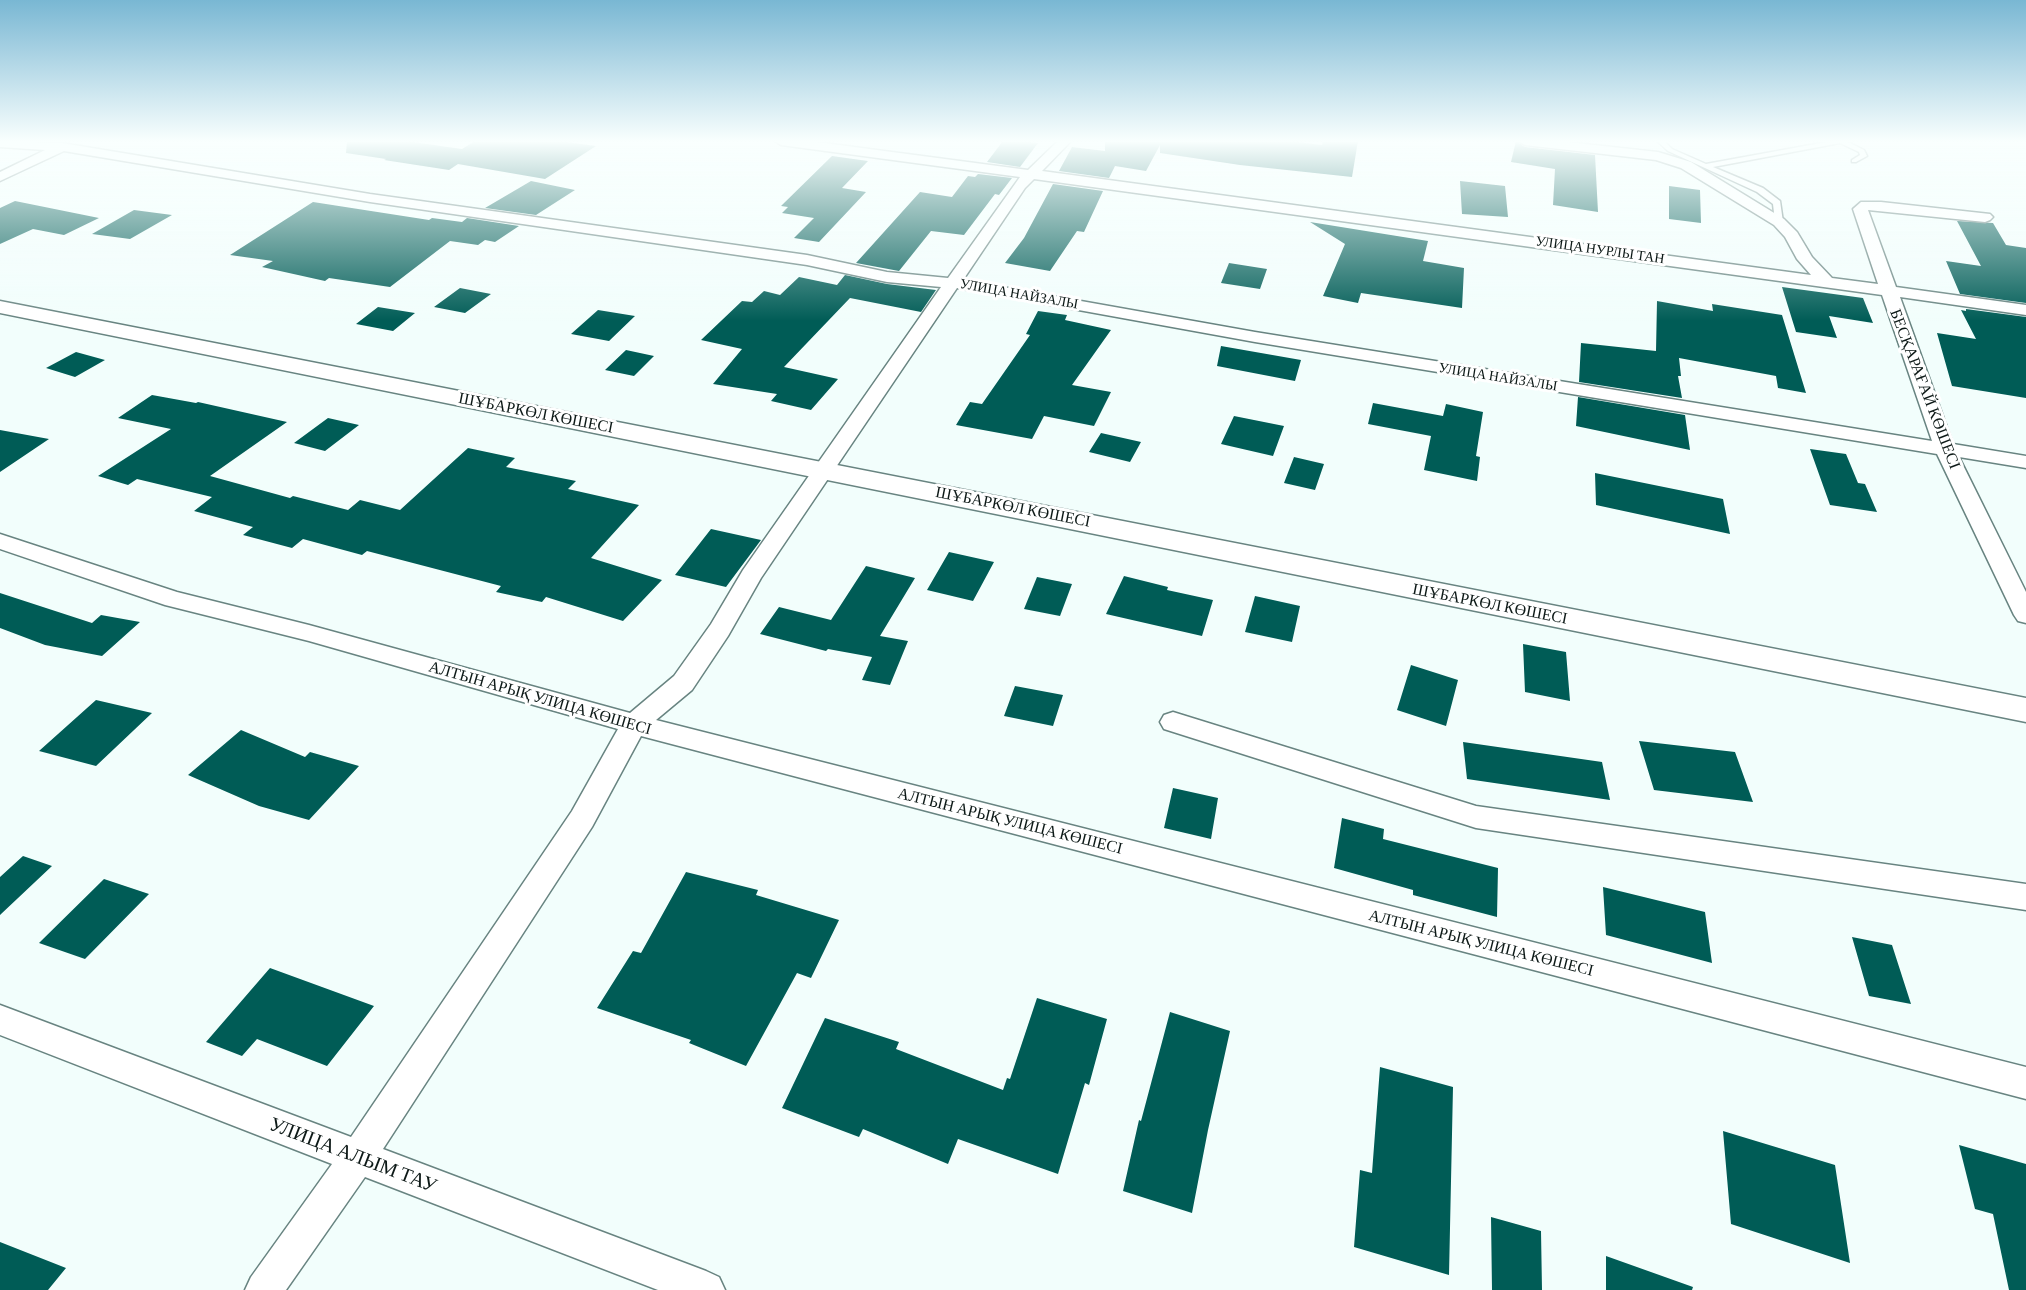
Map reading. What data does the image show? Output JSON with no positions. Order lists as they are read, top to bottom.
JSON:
{
  "streets": {
    "street": [
      "УЛИЦА НУРЛЫ ТАН",
      "УЛИЦА НАЙЗАЛЫ",
      "БЕСҚАРАҒАЙ КӨШЕСІ",
      "ШҰБАРКӨЛ КӨШЕСІ",
      "АЛТЫН АРЫҚ УЛИЦА КӨШЕСІ",
      "УЛИЦА АЛЫМ ТАУ"
    ]
  },
  "crossings": [
    ["УЛИЦА НУРЛЫ ТАН", "БЕСҚАРАҒАЙ КӨШЕСІ"],
    ["УЛИЦА НАЙЗАЛЫ", "БЕСҚАРАҒАЙ КӨШЕСІ"]
  ]
}
